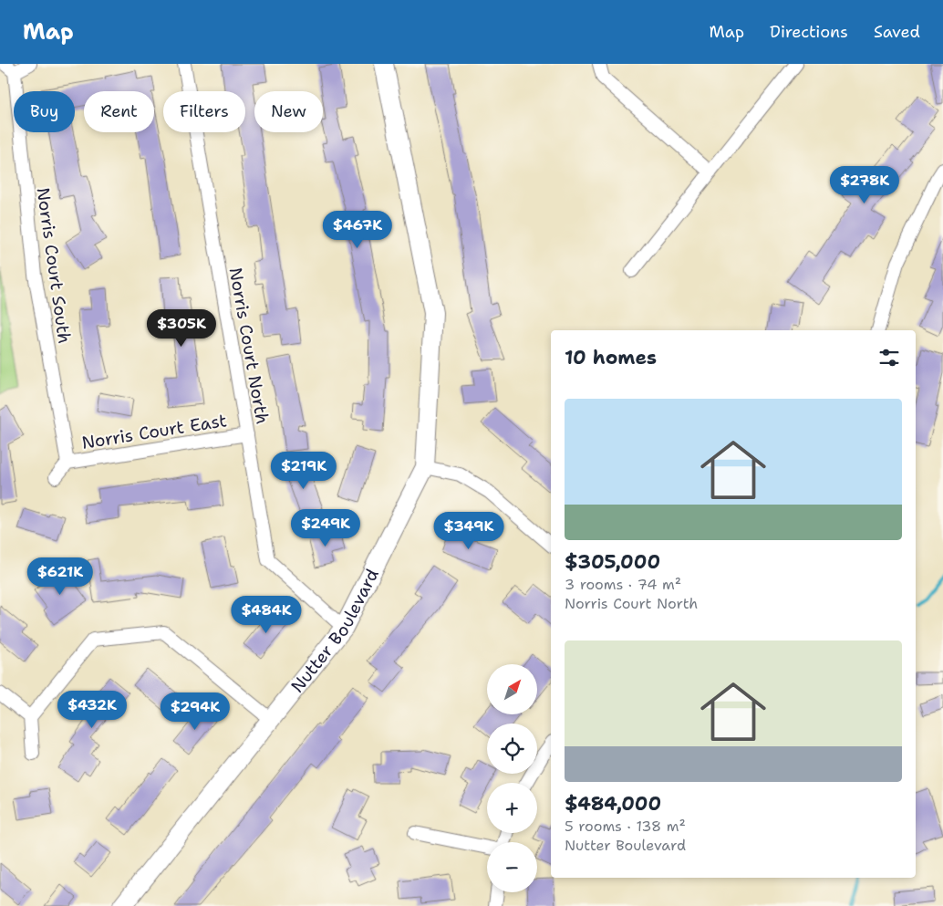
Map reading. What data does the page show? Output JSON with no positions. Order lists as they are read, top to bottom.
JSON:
{
  "streets": {
    "street": [
      "Norris Court South",
      "Norris Court North",
      "Norris Court East",
      "Nutter Boulevard"
    ]
  },
  "crossings": [
    ["Norris Court South", "Norris Court East"],
    ["Norris Court North", "Norris Court East"],
    ["Norris Court North", "Nutter Boulevard"]
  ],
  "north": "top right",
  "page": {
    "header": "Map",
    "nav": ["Map", "Directions", "Saved"],
    "chip": [
      "Buy",
      "Rent",
      "Filters",
      "New"
    ],
    "price": [
      "$278K",
      "$467K",
      "$305K",
      "$219K",
      "$249K",
      "$349K",
      "$621K",
      "$484K",
      "$432K",
      "$294K"
    ],
    "heading": "10 homes",
    "list": [
      {
        "name": "$305,000",
        "note": "3 rooms · 74 m² · Norris Court North"
      },
      {
        "name": "$484,000",
        "note": "5 rooms · 138 m² · Nutter Boulevard"
      }
    ],
    "map_buttons": ["+", "−"]
  }
}
